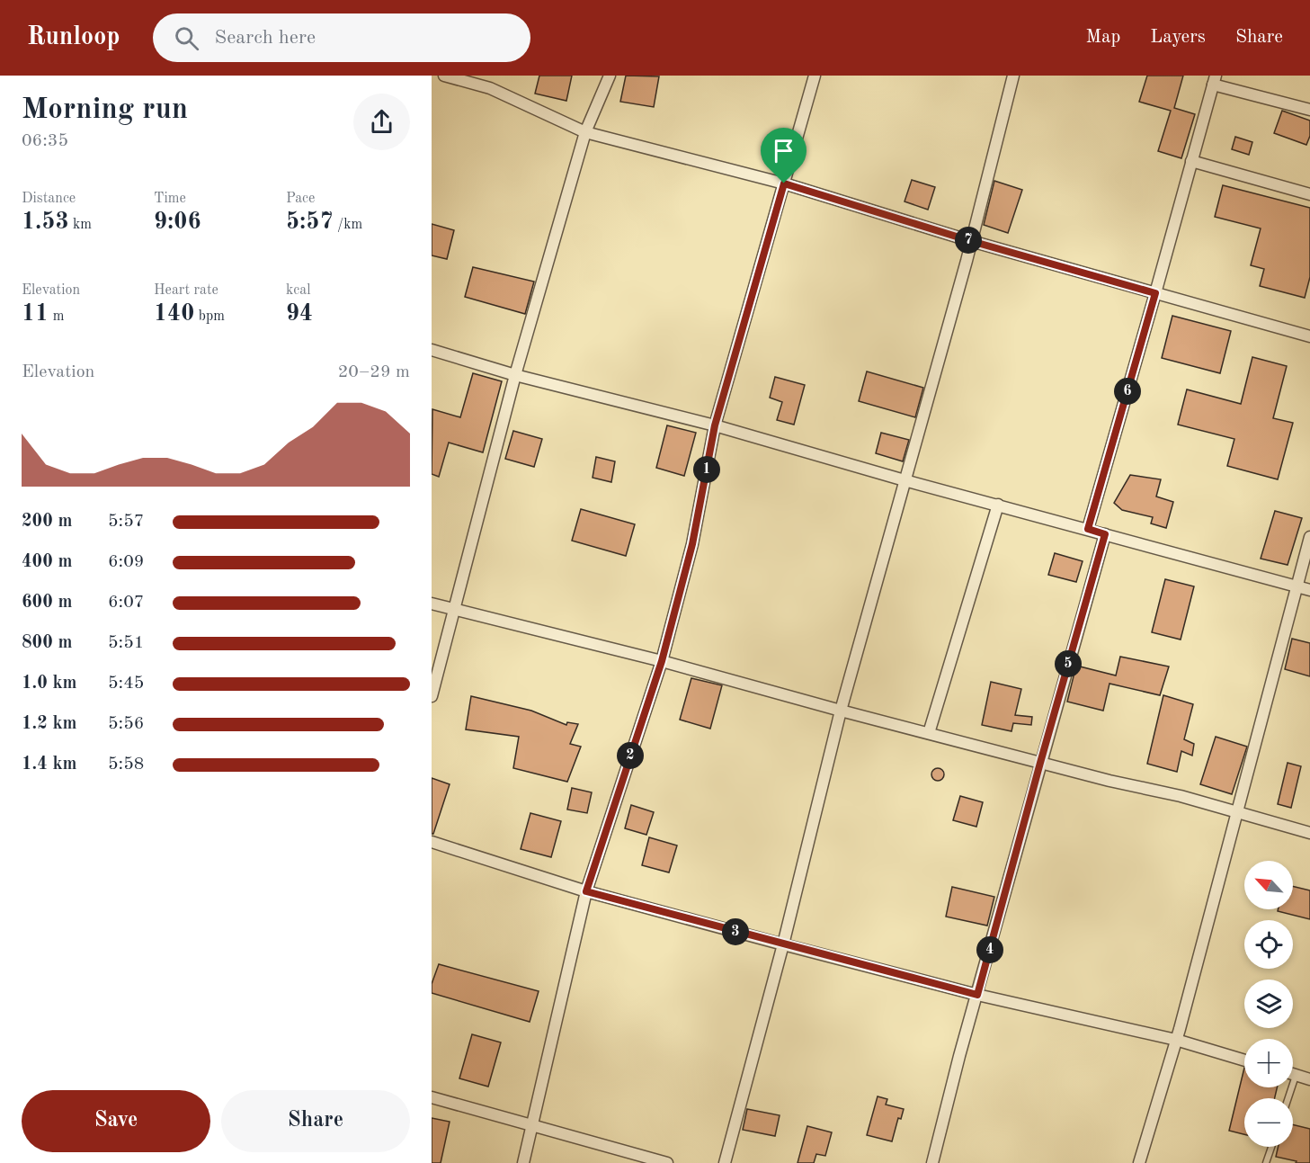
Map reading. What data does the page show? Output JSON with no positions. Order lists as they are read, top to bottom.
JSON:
{
  "north": "top left",
  "page": {
    "header": "Runloop",
    "search": "Search here",
    "nav": ["Map", "Layers", "Share"],
    "heading": ["Morning run", "06:35"],
    "stats": [
      ["Distance", "1.53 km"],
      ["Time", "9:06"],
      ["Pace", "5:57 /km"],
      ["Elevation", "11 m"],
      ["Heart rate", "140 bpm"],
      ["kcal", "94"]
    ],
    "pins": [
      "7",
      "6",
      "1",
      "5",
      "2",
      "3",
      "4"
    ],
    "chart": ["Elevation", "20–29 m"],
    "list": [
      {
        "name": "200 m",
        "note": "5:57"
      },
      {
        "name": "400 m",
        "note": "6:09"
      },
      {
        "name": "600 m",
        "note": "6:07"
      },
      {
        "name": "800 m",
        "note": "5:51"
      },
      {
        "name": "1.0 km",
        "note": "5:45"
      },
      {
        "name": "1.2 km",
        "note": "5:56"
      },
      {
        "name": "1.4 km",
        "note": "5:58"
      }
    ],
    "map_buttons": ["+", "−"],
    "buttons": ["Save", "Share"]
  }
}
